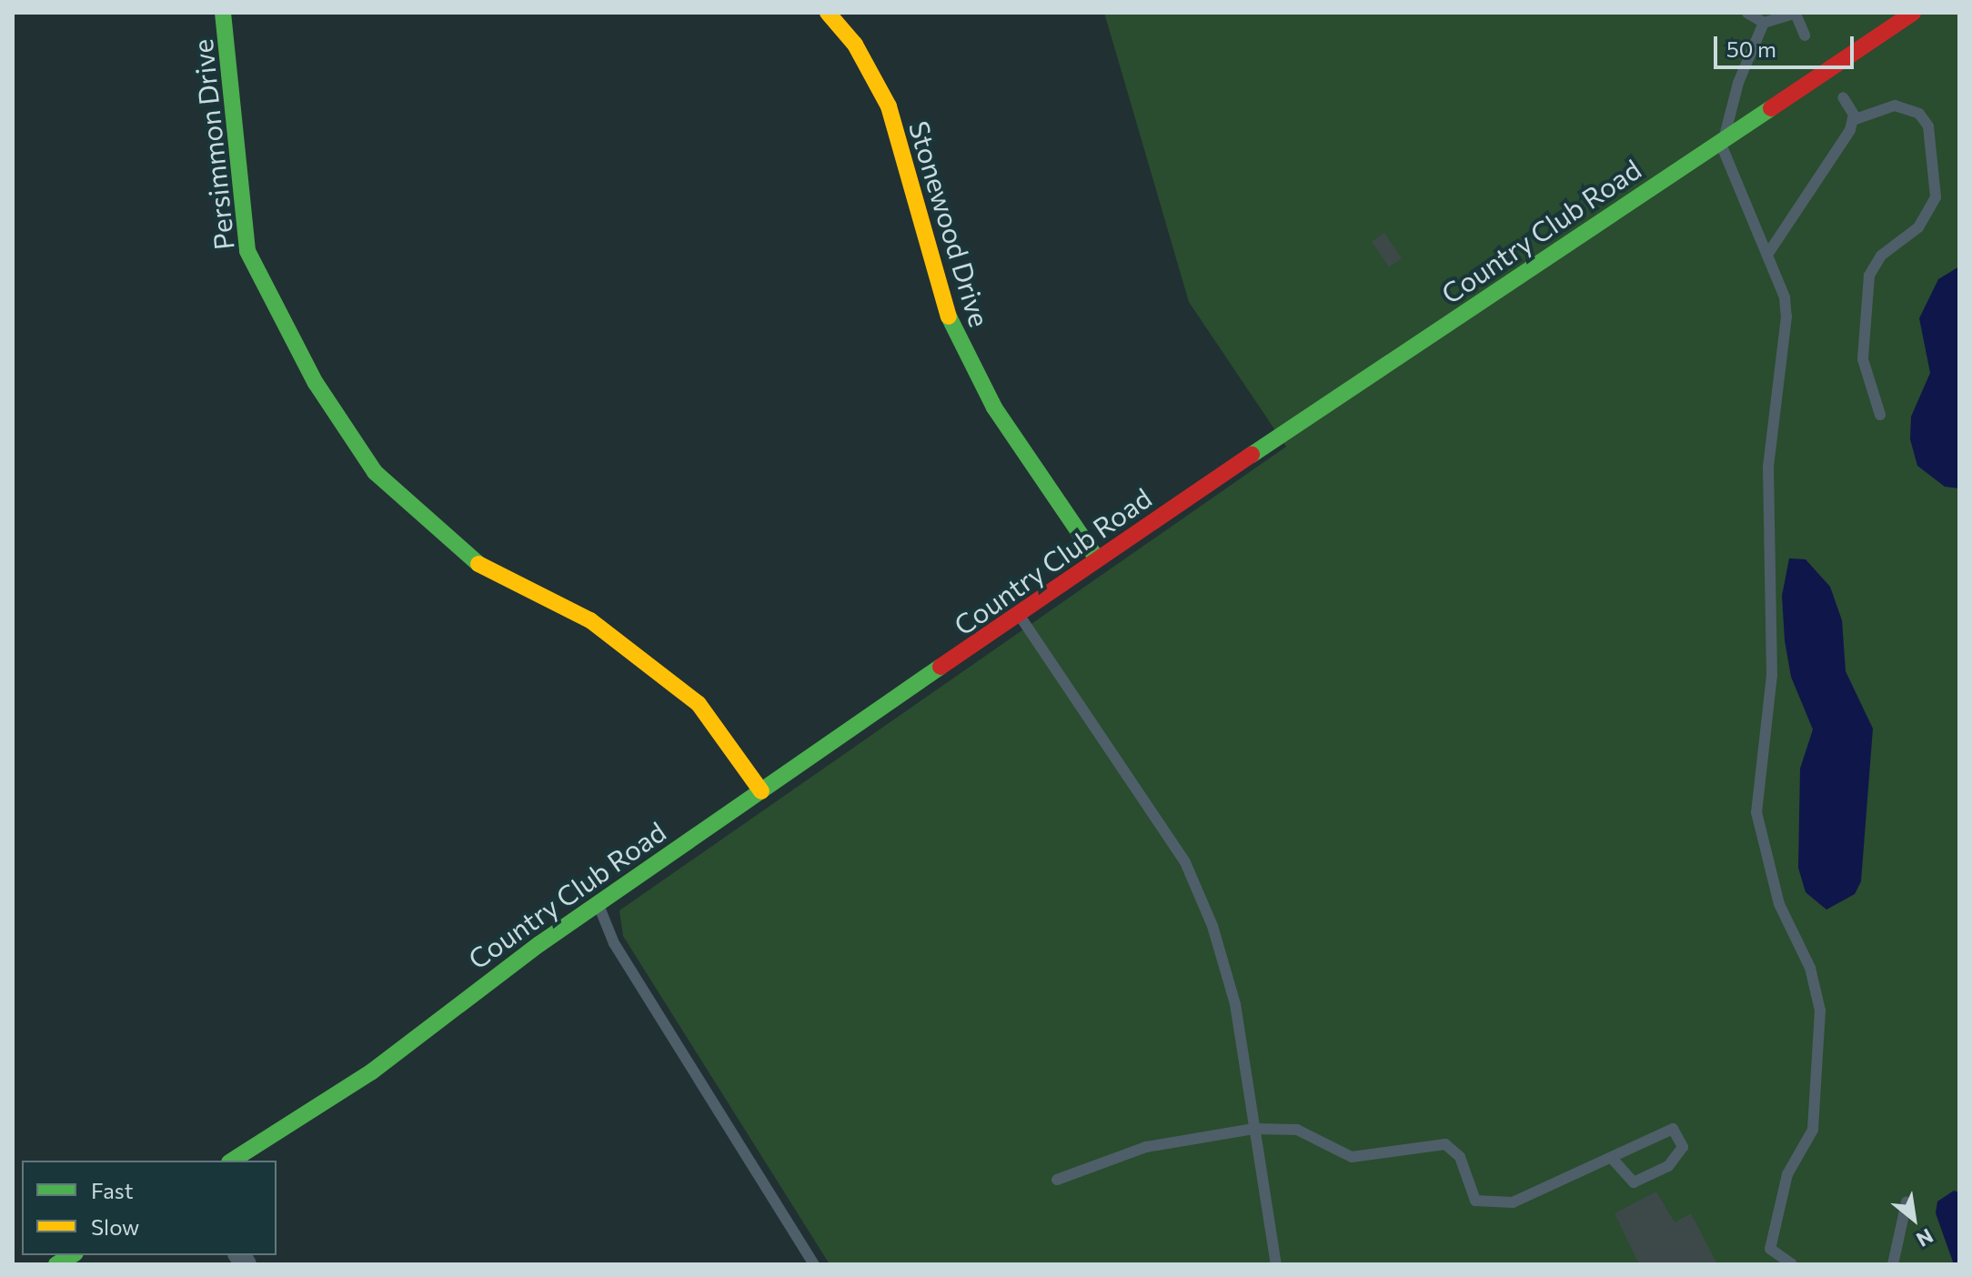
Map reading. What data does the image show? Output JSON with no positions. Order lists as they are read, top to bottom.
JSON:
{
  "streets": {
    "street": ["Persimmon Drive", "Stonewood Drive", "Country Club Road"]
  },
  "crossings": [
    ["Persimmon Drive", "Country Club Road"],
    ["Stonewood Drive", "Country Club Road"]
  ],
  "legend": ["Fast", "Slow"],
  "scale_bar": "50 m",
  "north": "bottom right"
}
